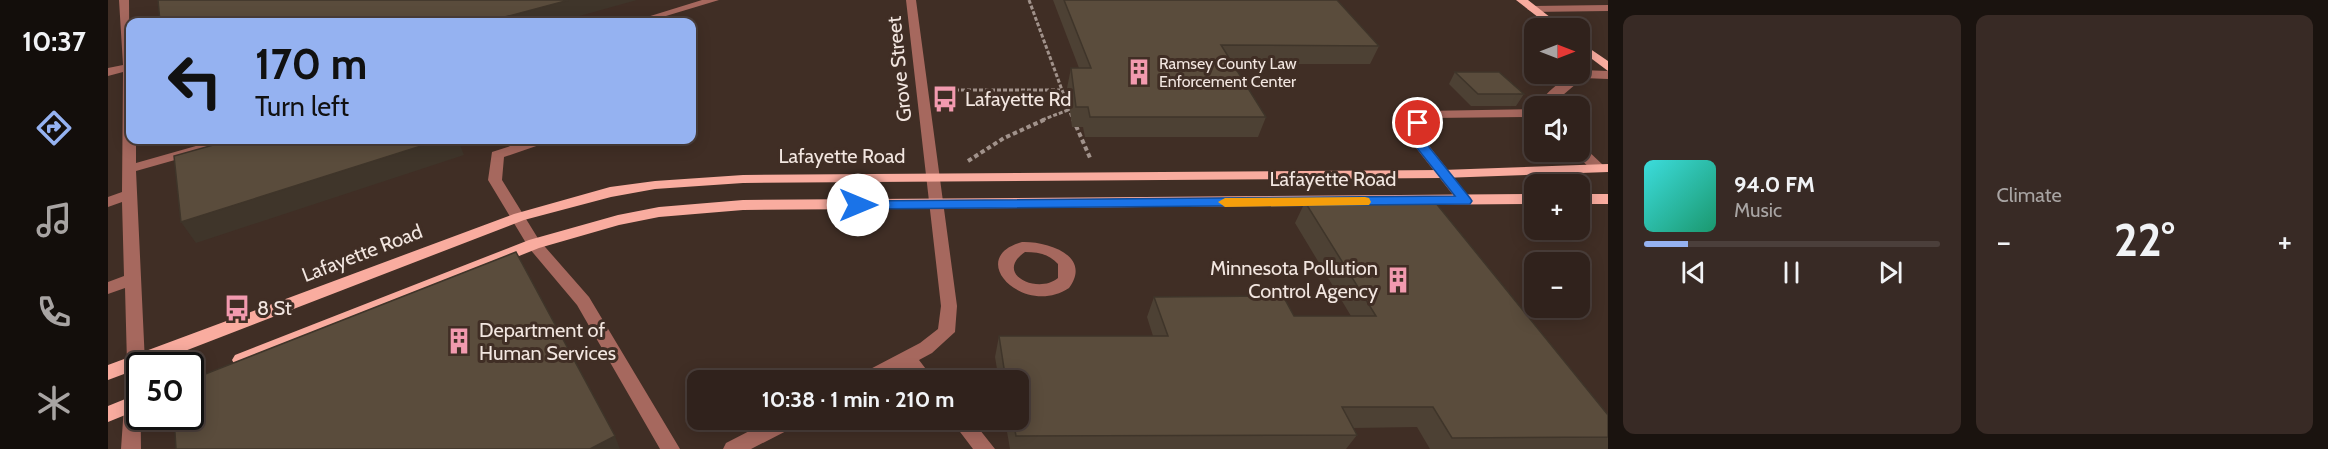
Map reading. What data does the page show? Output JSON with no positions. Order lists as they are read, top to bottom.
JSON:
{
  "streets": {
    "main road": ["Lafayette Road"],
    "street": ["Grove Street"]
  },
  "crossings": [
    ["Grove Street", "Lafayette Road"]
  ],
  "places": {
    "building": ["Ramsey County Law Enforcement Center", "Minnesota Pollution Control Agency", "Department of Human Services"],
    "bus stop": ["Lafayette Rd", "8 St"]
  },
  "north": "right",
  "page": {
    "tabs": "10:37",
    "tile": "Climate",
    "map_buttons": ["+", "−"],
    "turn": ["170 m", "Turn left"],
    "song": ["94.0 FM", "Music"],
    "heat": ["−", "22°", "+"],
    "limit": "50",
    "trip": "10:38 · 1 min · 210 m"
  }
}
